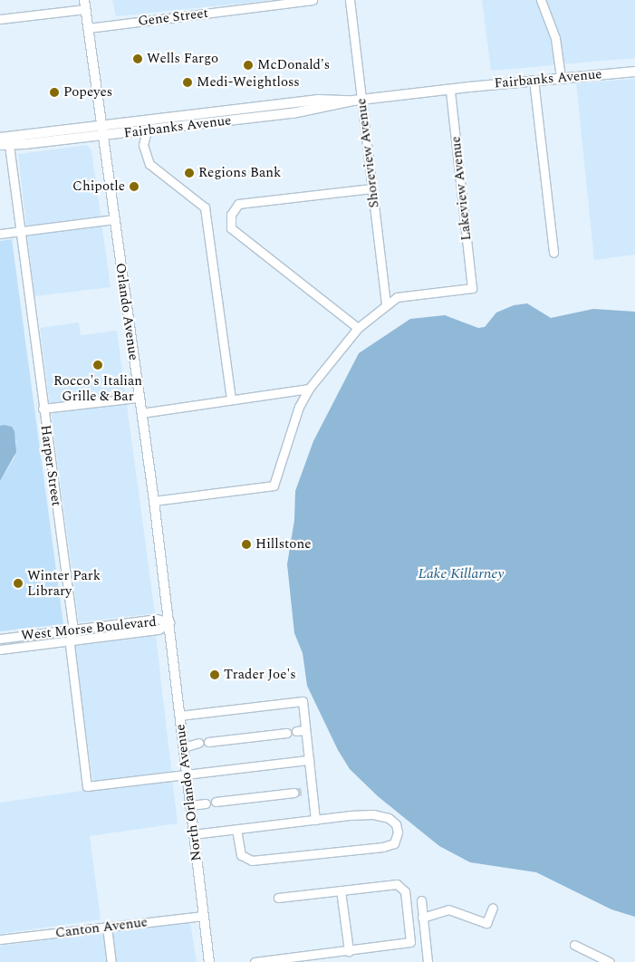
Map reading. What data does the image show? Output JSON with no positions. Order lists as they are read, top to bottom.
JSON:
{
  "streets": {
    "main road": ["Fairbanks Avenue", "Orlando Avenue", "North Orlando Avenue"],
    "street": [
      "Gene Street",
      "Shoreview Avenue",
      "Lakeview Avenue",
      "Harper Street",
      "West Morse Boulevard",
      "Canton Avenue"
    ]
  },
  "crossings": [
    ["Gene Street", "Orlando Avenue"],
    ["Fairbanks Avenue", "Shoreview Avenue"],
    ["Fairbanks Avenue", "Lakeview Avenue"],
    ["Fairbanks Avenue", "Orlando Avenue"],
    ["Fairbanks Avenue", "Harper Street"],
    ["Shoreview Avenue", "Lakeview Avenue"],
    ["Orlando Avenue", "West Morse Boulevard"],
    ["Orlando Avenue", "North Orlando Avenue"],
    ["Harper Street", "West Morse Boulevard"],
    ["Harper Street", "North Orlando Avenue"],
    ["West Morse Boulevard", "North Orlando Avenue"],
    ["North Orlando Avenue", "Canton Avenue"]
  ],
  "water": ["Lake Killarney"],
  "places": [
    "Wells Fargo",
    "McDonald's",
    "Medi-Weightloss",
    "Popeyes",
    "Regions Bank",
    "Chipotle",
    "Rocco's Italian Grille & Bar",
    "Hillstone",
    "Winter Park Library",
    "Trader Joe's"
  ]
}
